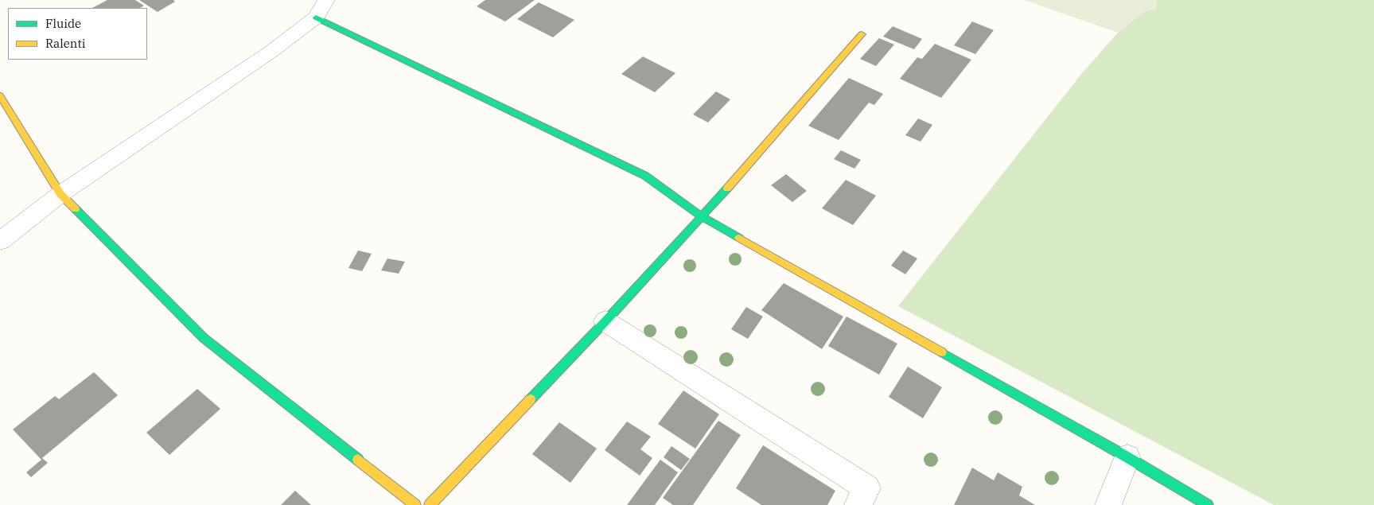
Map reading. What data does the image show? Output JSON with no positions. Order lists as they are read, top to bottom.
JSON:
{
  "legend": ["Fluide", "Ralenti"]
}
